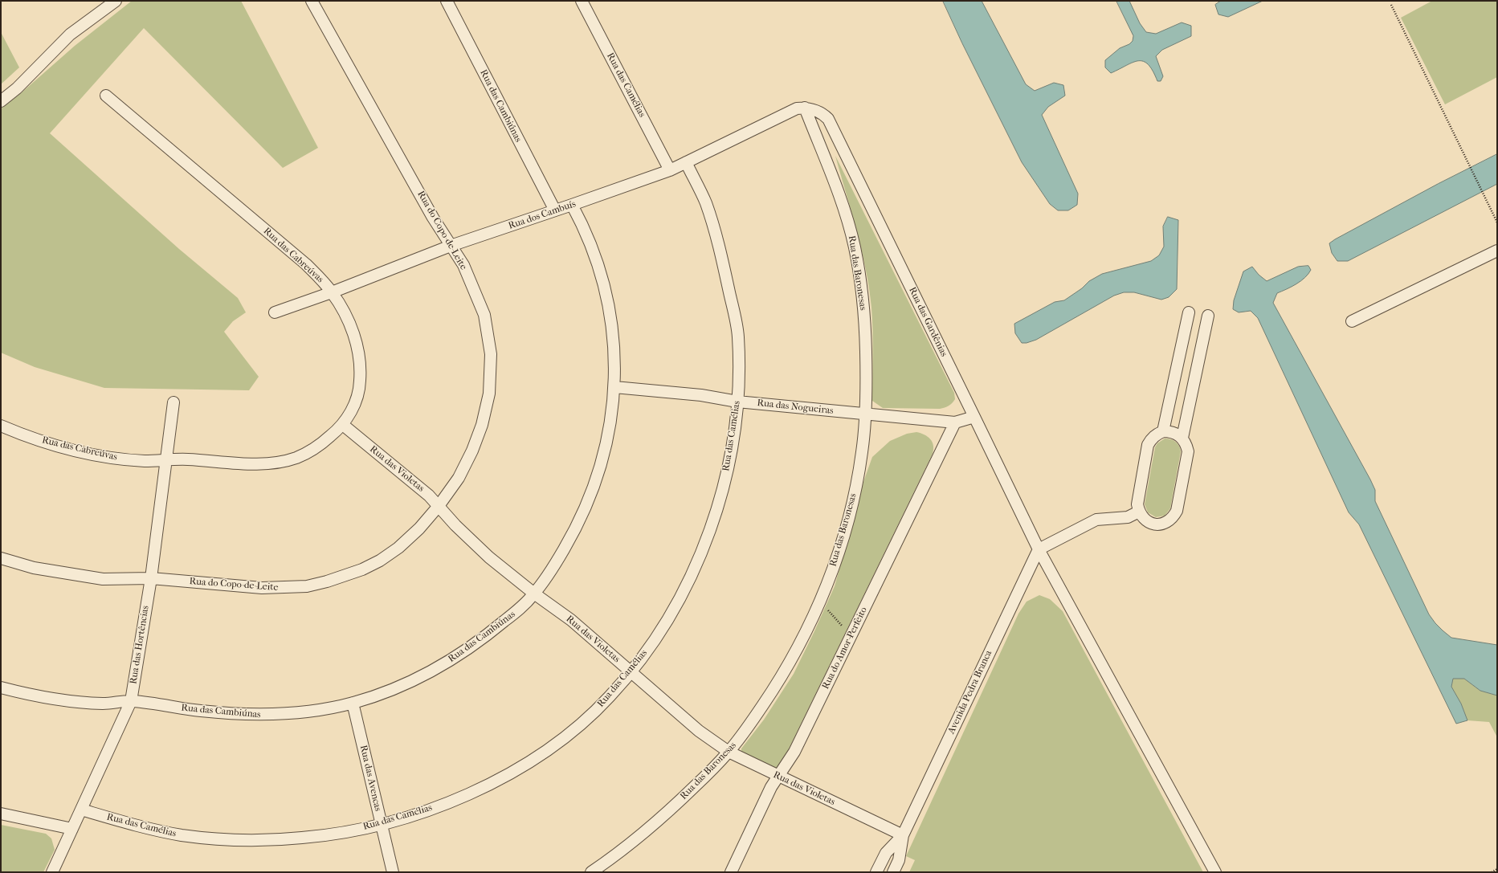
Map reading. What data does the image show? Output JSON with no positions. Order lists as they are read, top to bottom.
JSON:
{
  "streets": {
    "street": [
      "Rua das Camélias",
      "Rua das Cambiúnas",
      "Rua dos Cambuís",
      "Rua do Copo-de-Leite",
      "Rua das Cabreúvas",
      "Rua das Baronesas",
      "Rua das Gardênias",
      "Rua das Nogueiras",
      "Rua das Violetas",
      "Rua das Hortências",
      "Rua do Amor-Perfeito",
      "Avenida Pedra Branca",
      "Rua das Avencas"
    ]
  },
  "crossings": [
    ["Rua das Camélias", "Rua dos Cambuís"],
    ["Rua das Camélias", "Rua das Nogueiras"],
    ["Rua das Camélias", "Rua das Violetas"],
    ["Rua das Camélias", "Rua das Hortências"],
    ["Rua das Camélias", "Rua das Avencas"],
    ["Rua das Cambiúnas", "Rua dos Cambuís"],
    ["Rua das Cambiúnas", "Rua das Nogueiras"],
    ["Rua das Cambiúnas", "Rua das Violetas"],
    ["Rua das Cambiúnas", "Rua das Hortências"],
    ["Rua das Cambiúnas", "Rua das Avencas"],
    ["Rua dos Cambuís", "Rua do Copo-de-Leite"],
    ["Rua dos Cambuís", "Rua das Cabreúvas"],
    ["Rua dos Cambuís", "Rua das Baronesas"],
    ["Rua dos Cambuís", "Rua das Gardênias"],
    ["Rua do Copo-de-Leite", "Rua das Violetas"],
    ["Rua do Copo-de-Leite", "Rua das Hortências"],
    ["Rua das Cabreúvas", "Rua das Violetas"],
    ["Rua das Cabreúvas", "Rua das Hortências"],
    ["Rua das Baronesas", "Rua das Gardênias"],
    ["Rua das Baronesas", "Rua das Nogueiras"],
    ["Rua das Baronesas", "Rua das Violetas"],
    ["Rua das Gardênias", "Rua das Nogueiras"],
    ["Rua das Gardênias", "Avenida Pedra Branca"],
    ["Rua das Nogueiras", "Rua do Amor-Perfeito"],
    ["Rua das Violetas", "Rua do Amor-Perfeito"],
    ["Rua das Violetas", "Avenida Pedra Branca"]
  ]
}
